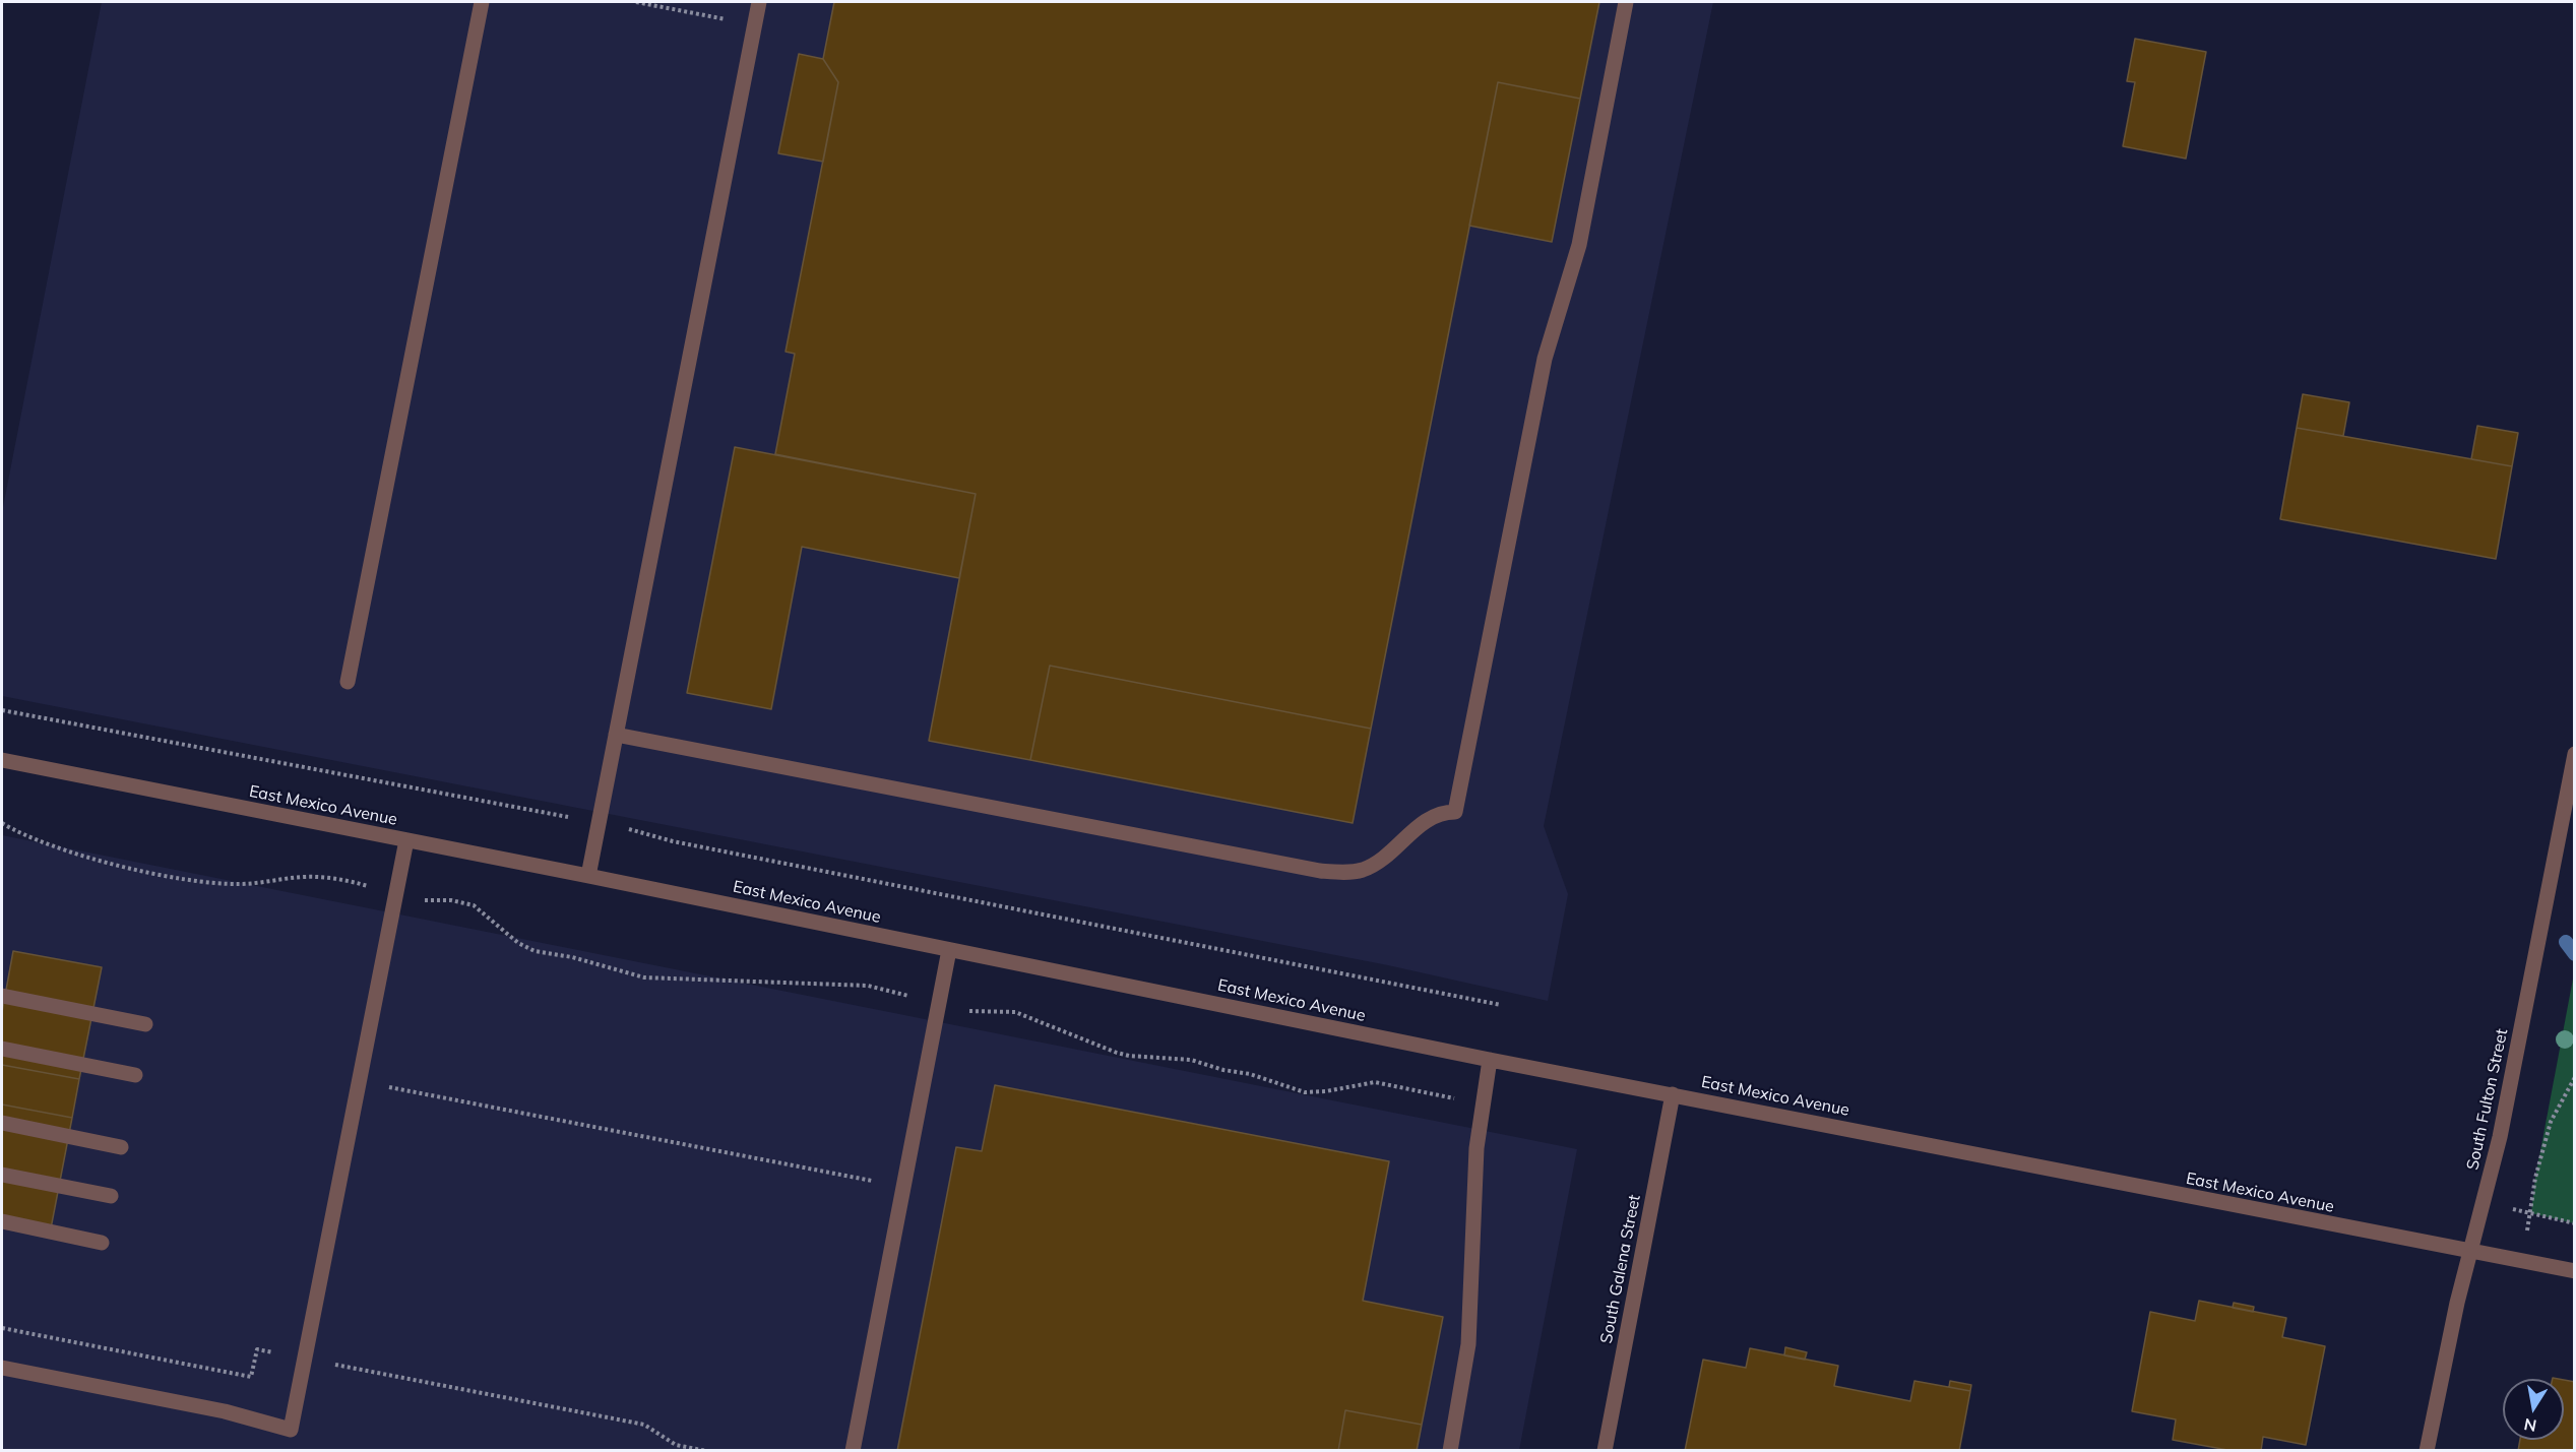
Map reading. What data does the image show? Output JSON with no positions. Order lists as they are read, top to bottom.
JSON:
{
  "streets": {
    "street": ["East Mexico Avenue", "South Fulton Street", "South Galena Street"]
  },
  "crossings": [
    ["East Mexico Avenue", "South Fulton Street"],
    ["East Mexico Avenue", "South Galena Street"]
  ],
  "north": "bottom"
}
